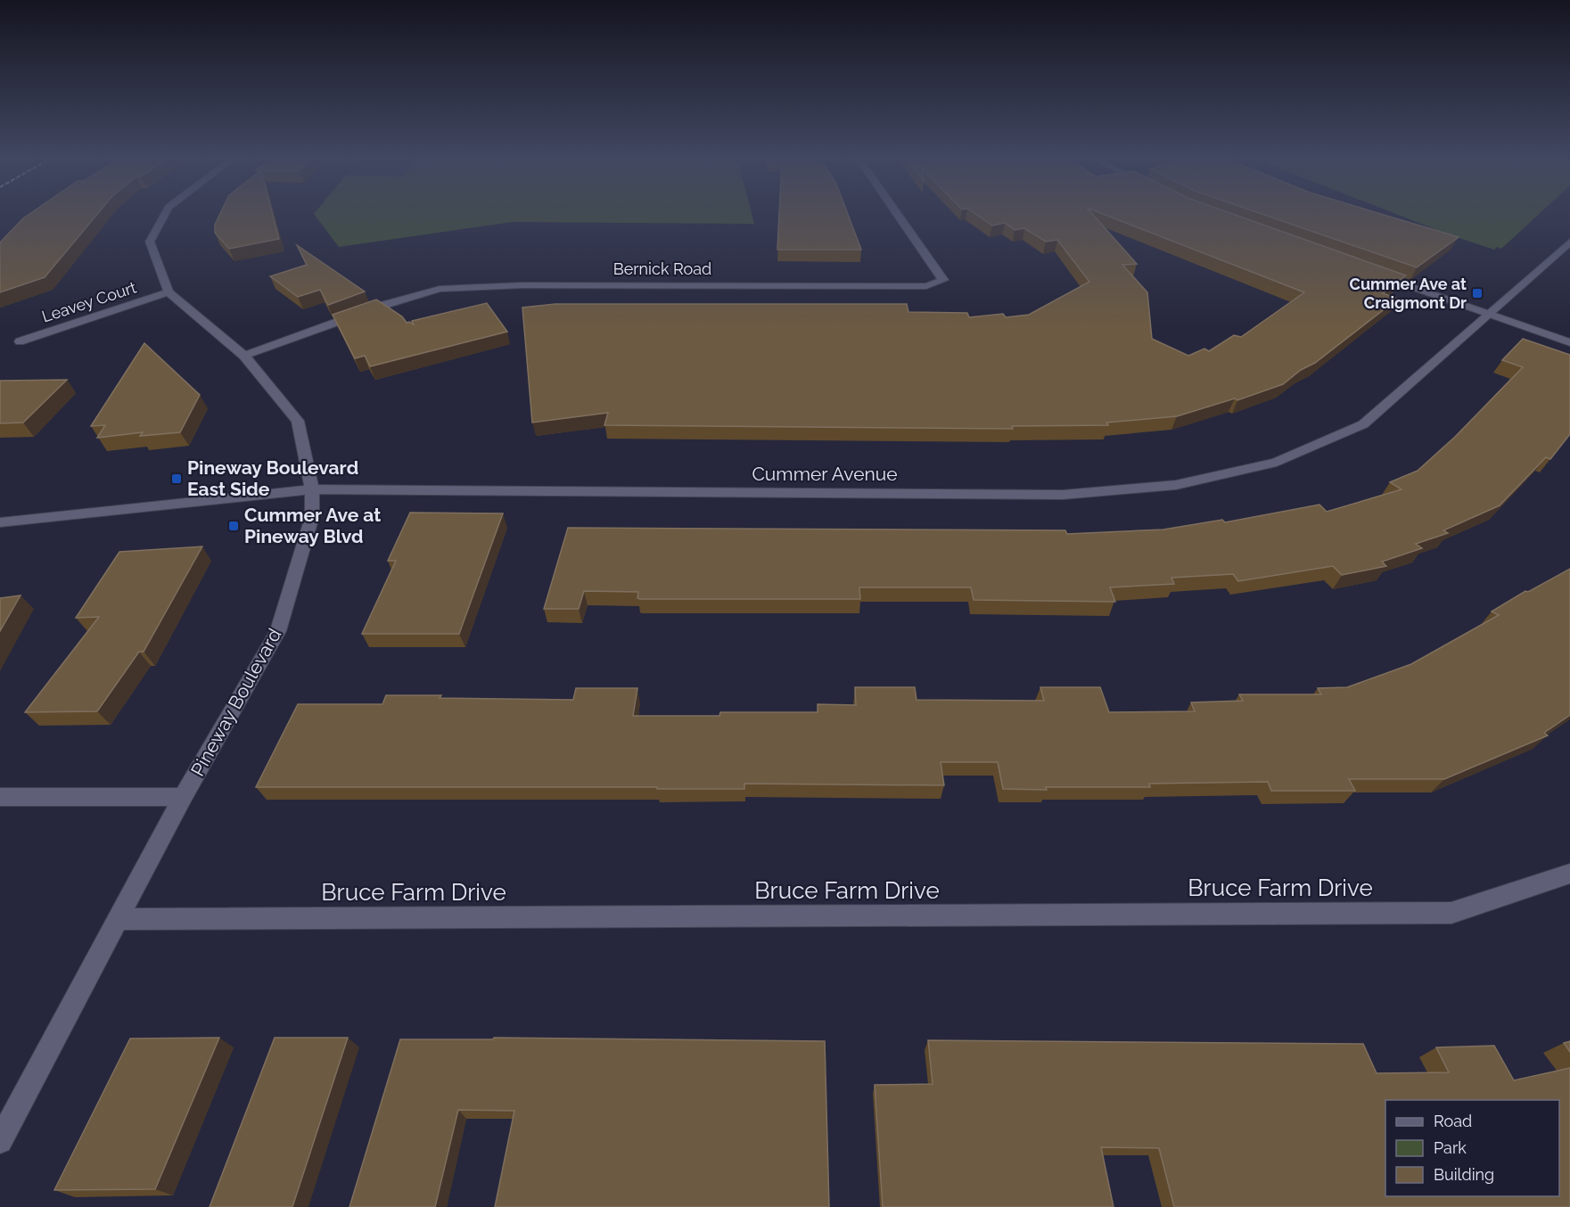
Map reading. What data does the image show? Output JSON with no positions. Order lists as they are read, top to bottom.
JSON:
{
  "streets": {
    "street": [
      "Bernick Road",
      "Leavey Court",
      "Cummer Avenue",
      "Pineway Boulevard",
      "Bruce Farm Drive"
    ]
  },
  "crossings": [
    ["Bernick Road", "Pineway Boulevard"],
    ["Leavey Court", "Pineway Boulevard"],
    ["Cummer Avenue", "Pineway Boulevard"],
    ["Pineway Boulevard", "Bruce Farm Drive"]
  ],
  "places": {
    "transit": ["Cummer Ave at Craigmont Dr", "Pineway Boulevard East Side", "Cummer Ave at Pineway Blvd"]
  },
  "legend": ["Road", "Park", "Building"]
}
